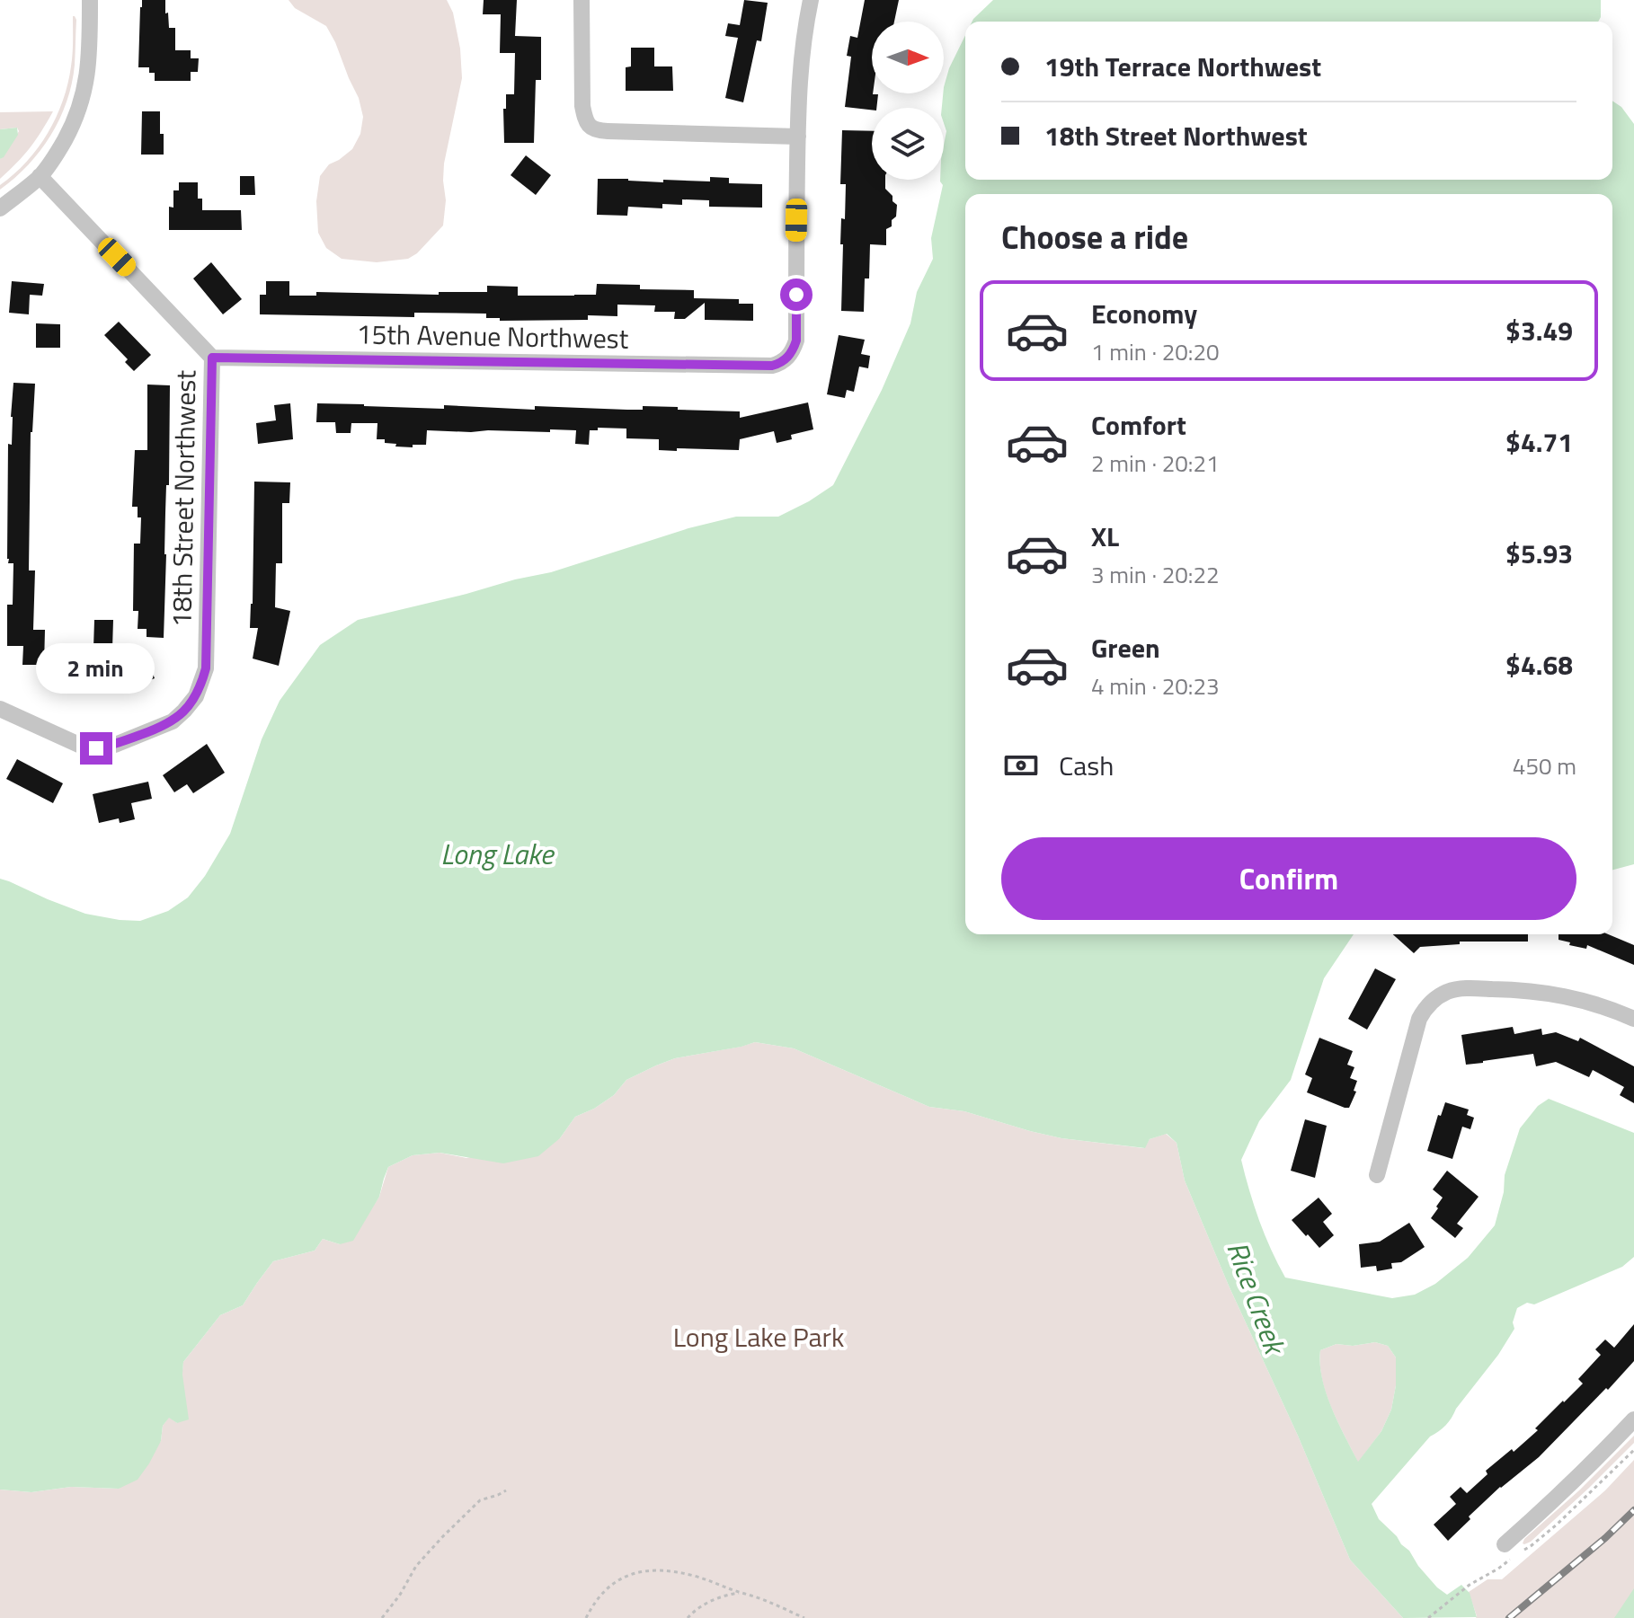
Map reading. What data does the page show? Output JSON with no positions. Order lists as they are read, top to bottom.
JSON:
{
  "streets": {
    "street": ["15th Avenue Northwest", "18th Street Northwest"]
  },
  "crossings": [
    ["15th Avenue Northwest", "18th Street Northwest"]
  ],
  "water": ["Long Lake", "Rice Creek"],
  "parks": ["Long Lake Park"],
  "north": "right",
  "page": {
    "banner": ["19th Terrace Northwest", "18th Street Northwest"],
    "heading": "Choose a ride",
    "list": [
      {
        "name": "Economy",
        "note": "1 min · 20:20",
        "value": "$3.49"
      },
      {
        "name": "Comfort",
        "note": "2 min · 20:21",
        "value": "$4.71"
      },
      {
        "name": "XL",
        "note": "3 min · 20:22",
        "value": "$5.93"
      },
      {
        "name": "Green",
        "note": "4 min · 20:23",
        "value": "$4.68"
      }
    ],
    "bubble": "2 min",
    "pay": ["Cash", "450 m"],
    "buttons": "Confirm"
  }
}
